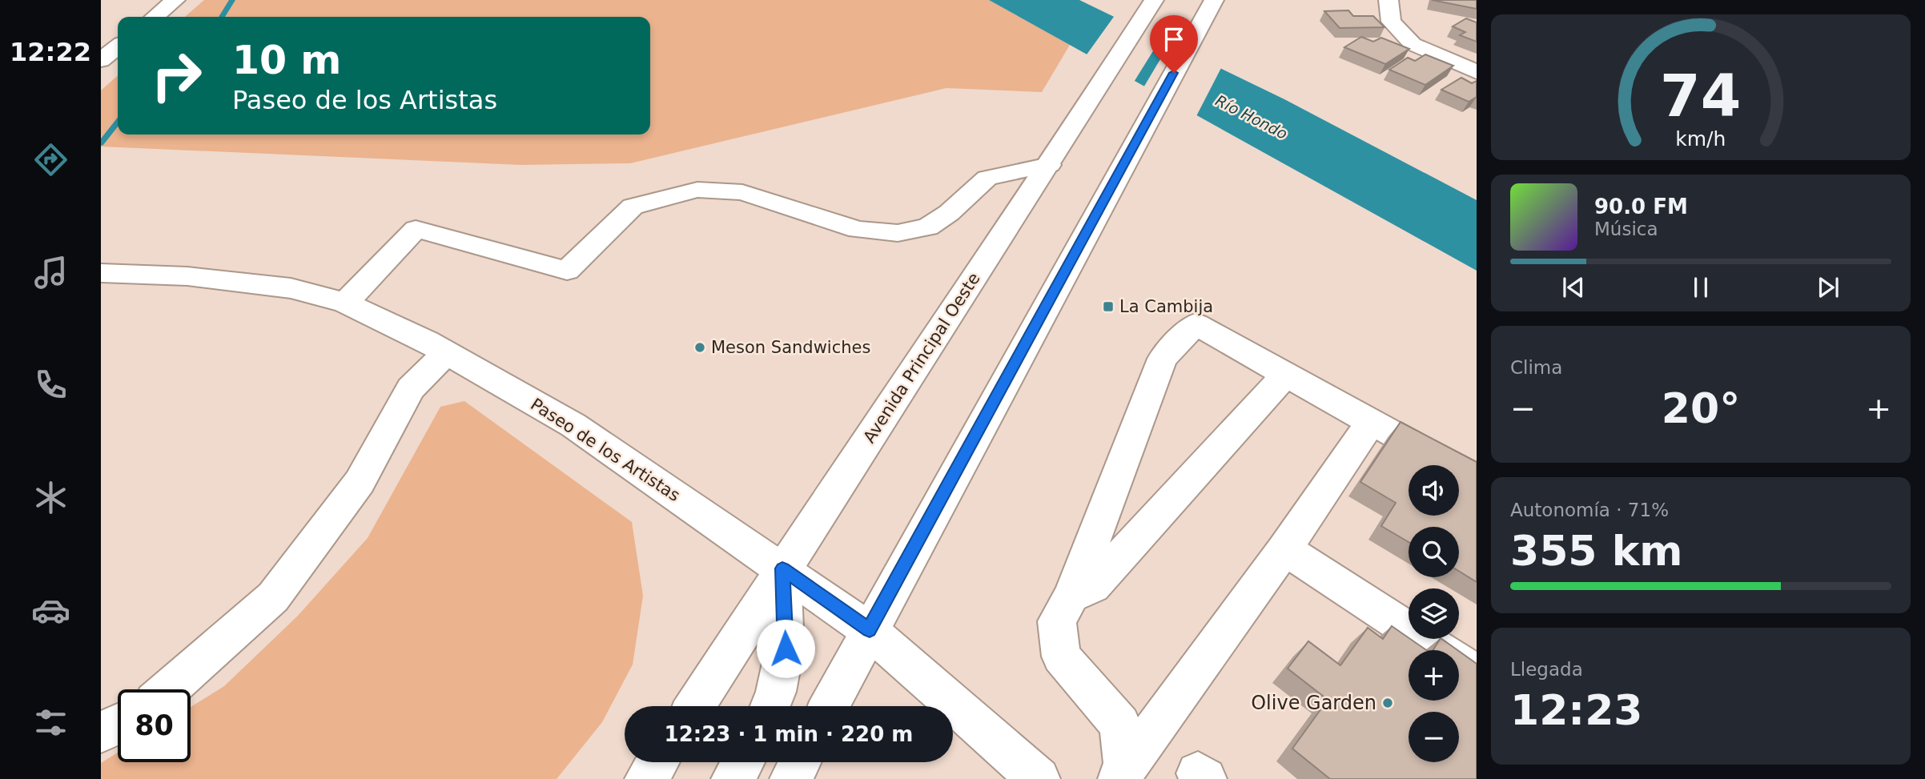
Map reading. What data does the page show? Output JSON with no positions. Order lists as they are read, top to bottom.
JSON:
{
  "streets": {
    "main road": ["Avenida Principal Oeste", "Paseo de los Artistas"]
  },
  "crossings": [
    ["Avenida Principal Oeste", "Paseo de los Artistas"]
  ],
  "water": ["Río Hondo"],
  "places": {
    "transit": ["La Cambija"],
    "other": ["Meson Sandwiches", "Olive Garden"]
  },
  "page": {
    "tabs": "12:22",
    "turn": ["10 m", "Paseo de los Artistas"],
    "song": ["90.0 FM", "Música"],
    "tile": [
      "Clima",
      ["Autonomía · 71%", "355 km"],
      ["Llegada", "12:23"]
    ],
    "heat": ["−", "20°", "+"],
    "map_buttons": ["+", "−"],
    "limit": "80",
    "trip": "12:23 · 1 min · 220 m",
    "gauge": ["74", "km/h"]
  }
}
